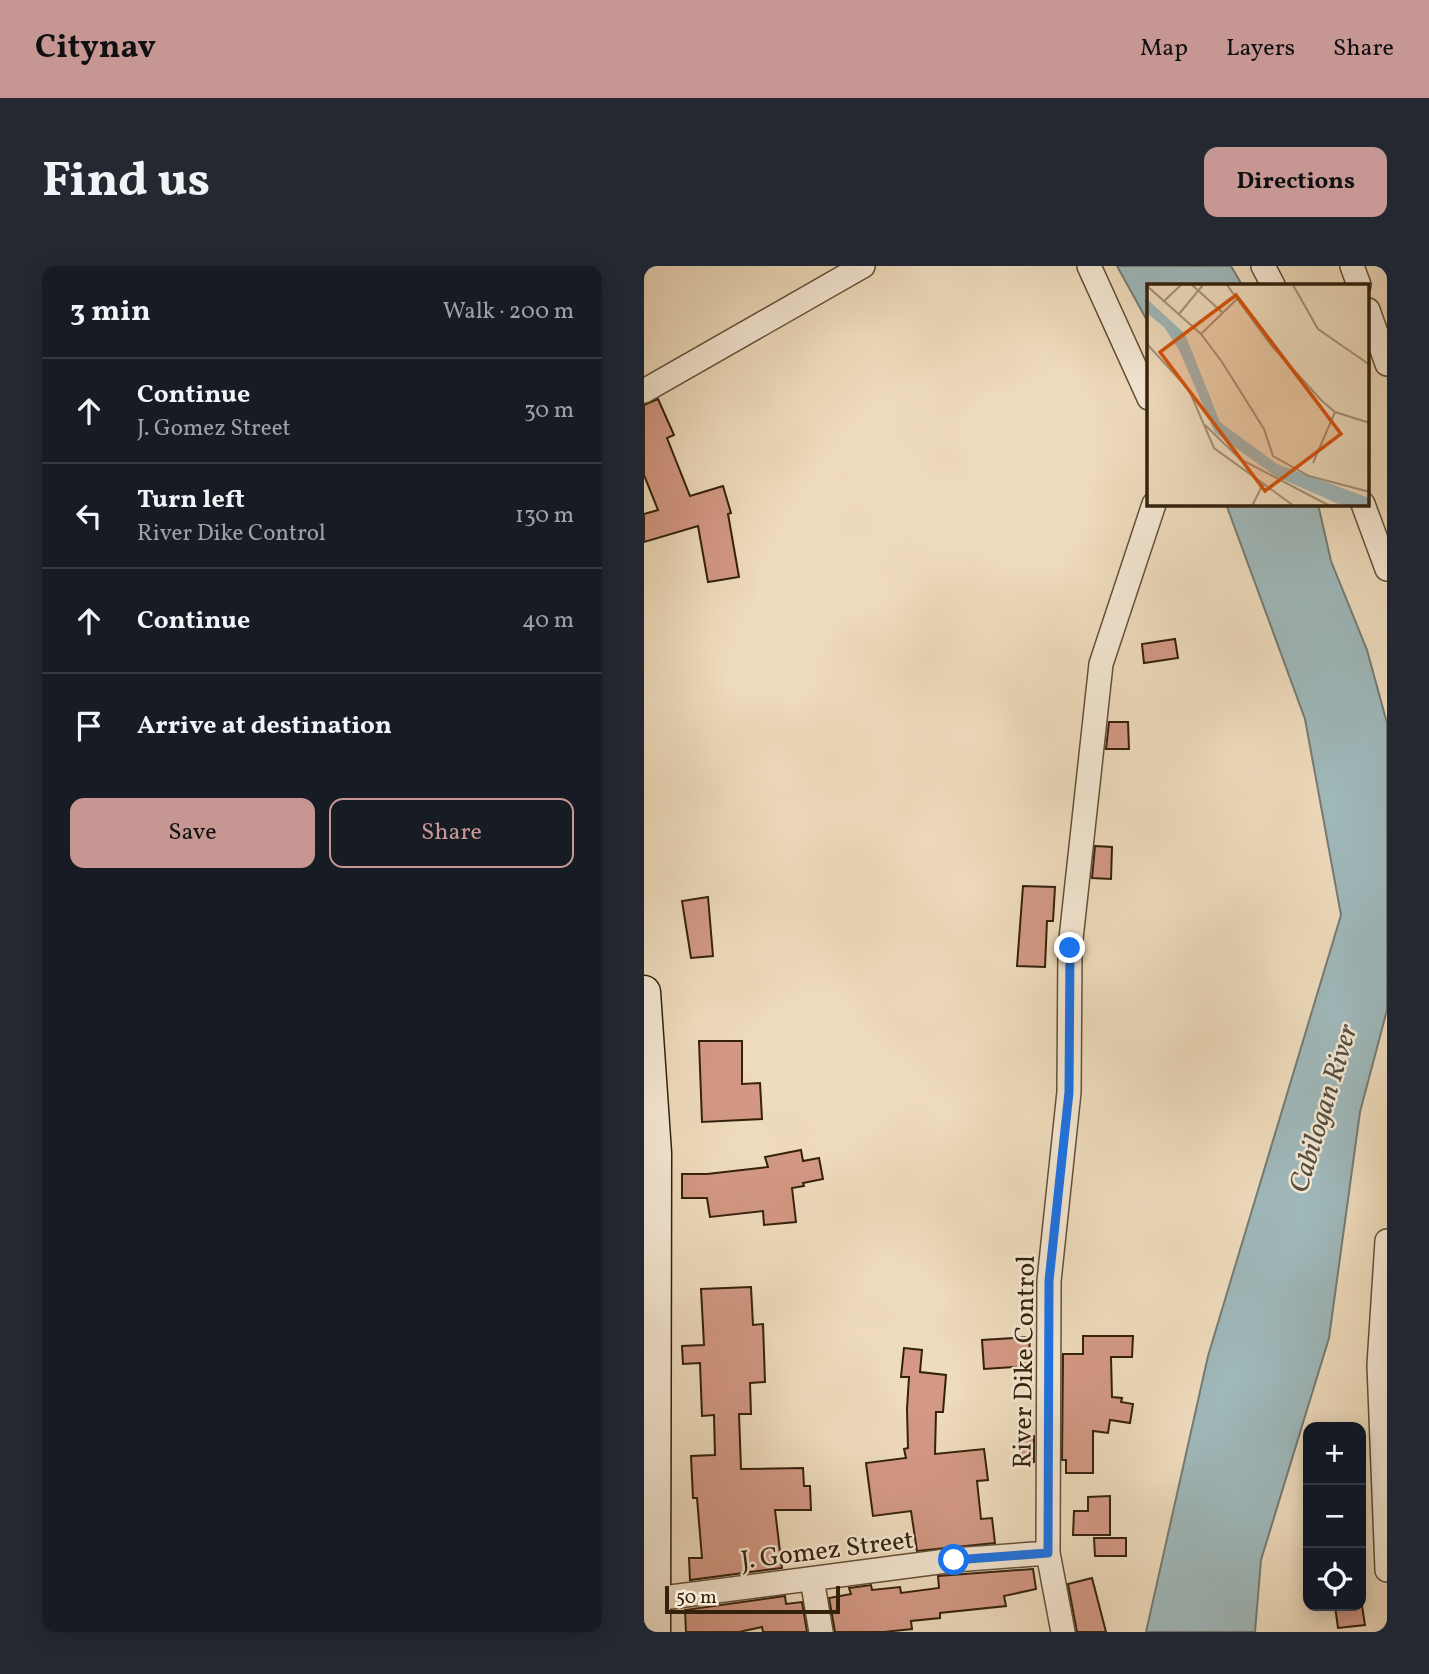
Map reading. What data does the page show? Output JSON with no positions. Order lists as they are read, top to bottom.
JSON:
{
  "streets": {
    "street": ["River Dike Control", "J. Gomez Street"]
  },
  "crossings": [
    ["River Dike Control", "J. Gomez Street"]
  ],
  "water": ["Cabilogan River"],
  "scale_bar": "50 m",
  "page": {
    "header": "Citynav",
    "nav": ["Map", "Layers", "Share"],
    "buttons": [
      "Directions",
      ["Save", "Share"]
    ],
    "title": "Find us",
    "heading": ["3 min", "Walk · 200 m"],
    "list": [
      ["Continue", "J. Gomez Street", "30 m"],
      ["Turn left", "River Dike Control", "130 m"],
      ["Continue", "40 m"],
      "Arrive at destination"
    ],
    "map_buttons": ["+", "−"],
    "scale": "50 m"
  }
}
